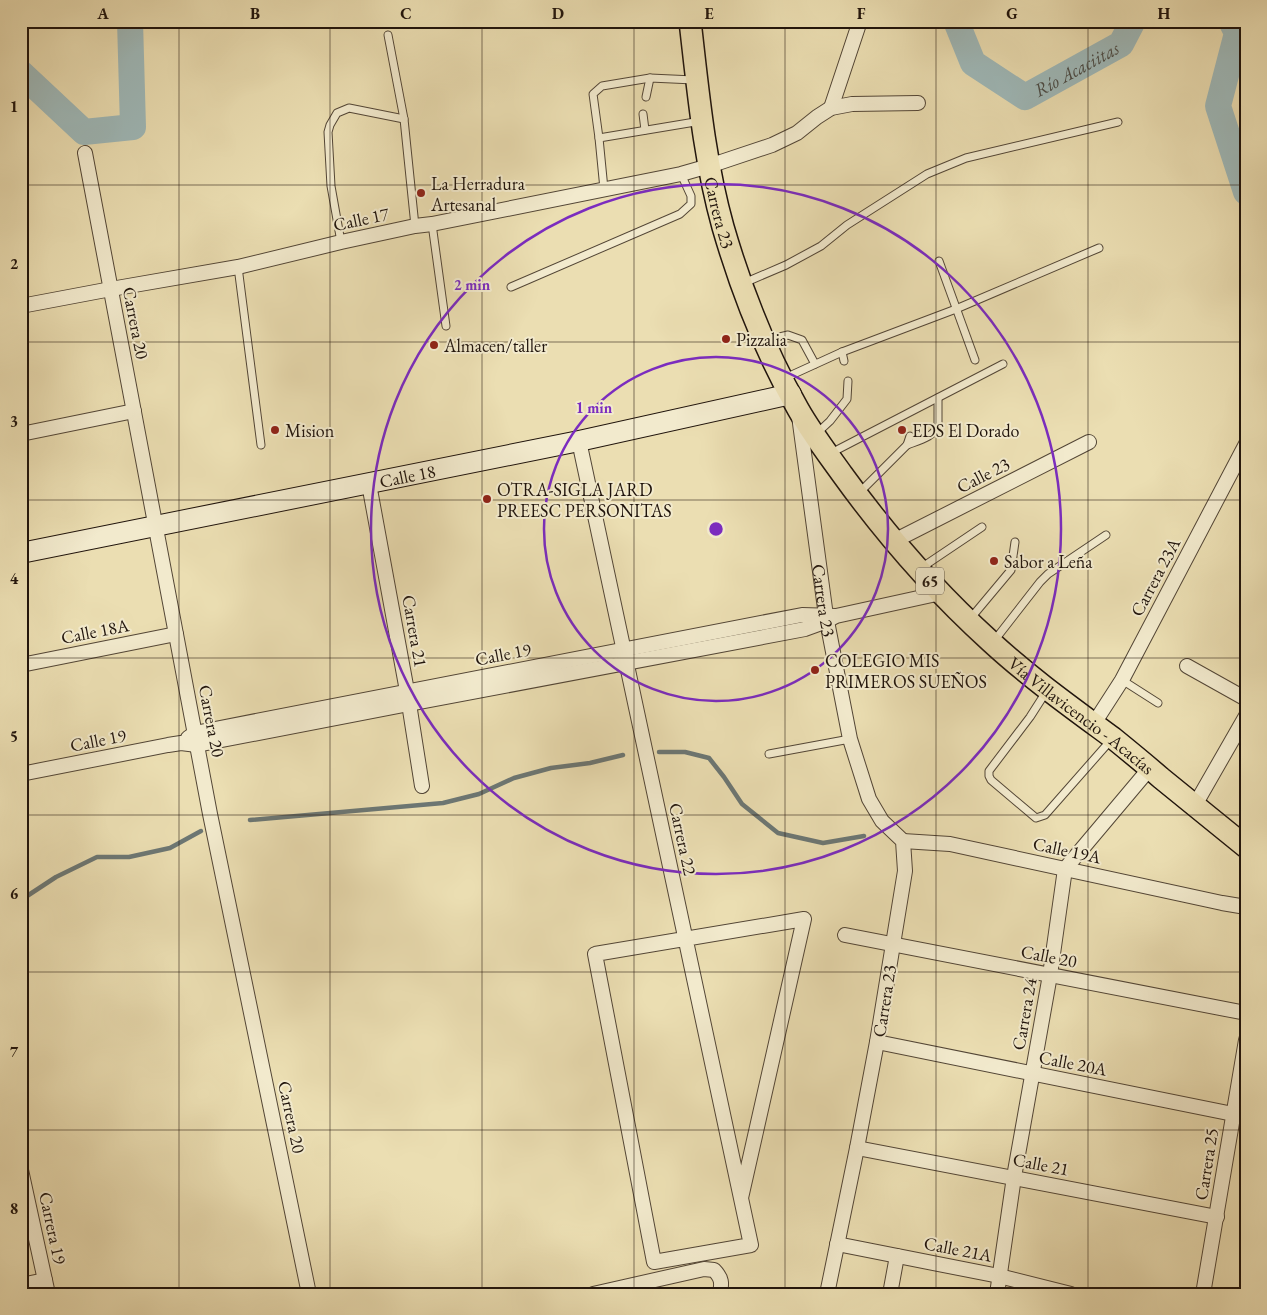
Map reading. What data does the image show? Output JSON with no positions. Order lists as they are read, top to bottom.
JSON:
{
  "streets": {
    "main road": ["Carrera 23", "65", "Vía Villavicencio - Acacías"],
    "street": [
      "Calle 17",
      "Carrera 20",
      "Calle 23",
      "Calle 18",
      "Carrera 23A",
      "Calle 18A",
      "Carrera 21",
      "Calle 19",
      "Carrera 22",
      "Calle 19A",
      "Calle 20",
      "Carrera 24",
      "Calle 20A",
      "Calle 21",
      "Carrera 25",
      "Carrera 19",
      "Calle 21A"
    ]
  },
  "crossings": [
    ["Carrera 23", "Calle 17"],
    ["Carrera 23", "Calle 18"],
    ["Carrera 23", "Calle 19"],
    ["Carrera 23", "Vía Villavicencio - Acacías"],
    ["Carrera 23", "Calle 19A"],
    ["Carrera 23", "Calle 20"],
    ["Carrera 23", "Calle 20A"],
    ["Carrera 23", "Calle 21"],
    ["Carrera 23", "Calle 21A"],
    ["Calle 17", "Carrera 20"],
    ["Carrera 20", "Calle 18"],
    ["Carrera 20", "Calle 18A"],
    ["Carrera 20", "Calle 19"],
    ["Calle 23", "Vía Villavicencio - Acacías"],
    ["Calle 18", "Carrera 21"],
    ["Calle 18", "Vía Villavicencio - Acacías"],
    ["Calle 18", "Carrera 22"],
    ["Carrera 23A", "Vía Villavicencio - Acacías"],
    ["Carrera 21", "Calle 19"],
    ["Calle 19", "Vía Villavicencio - Acacías"],
    ["Calle 19", "Carrera 22"],
    ["Calle 19A", "Carrera 24"],
    ["Calle 20", "Carrera 24"],
    ["Carrera 24", "Calle 20A"],
    ["Carrera 24", "Calle 21"],
    ["Carrera 24", "Calle 21A"],
    ["Calle 20A", "Carrera 25"],
    ["Calle 21", "Carrera 25"]
  ],
  "water": ["Río Acaciitas"],
  "places": [
    "La Herradura Artesanal",
    "Pizzalia",
    "Almacen/taller",
    "Mision",
    "EDS El Dorado",
    "OTRA-SIGLA JARD PREESC PERSONITAS",
    "Sabor a Leña",
    "COLEGIO MIS PRIMEROS SUEÑOS"
  ],
  "grid": {
    "columns": [
      "A",
      "B",
      "C",
      "D",
      "E",
      "F",
      "G",
      "H"
    ],
    "rows": [
      "1",
      "2",
      "3",
      "4",
      "5",
      "6",
      "7",
      "8"
    ]
  },
  "rings": ["2 min", "1 min"]
}
